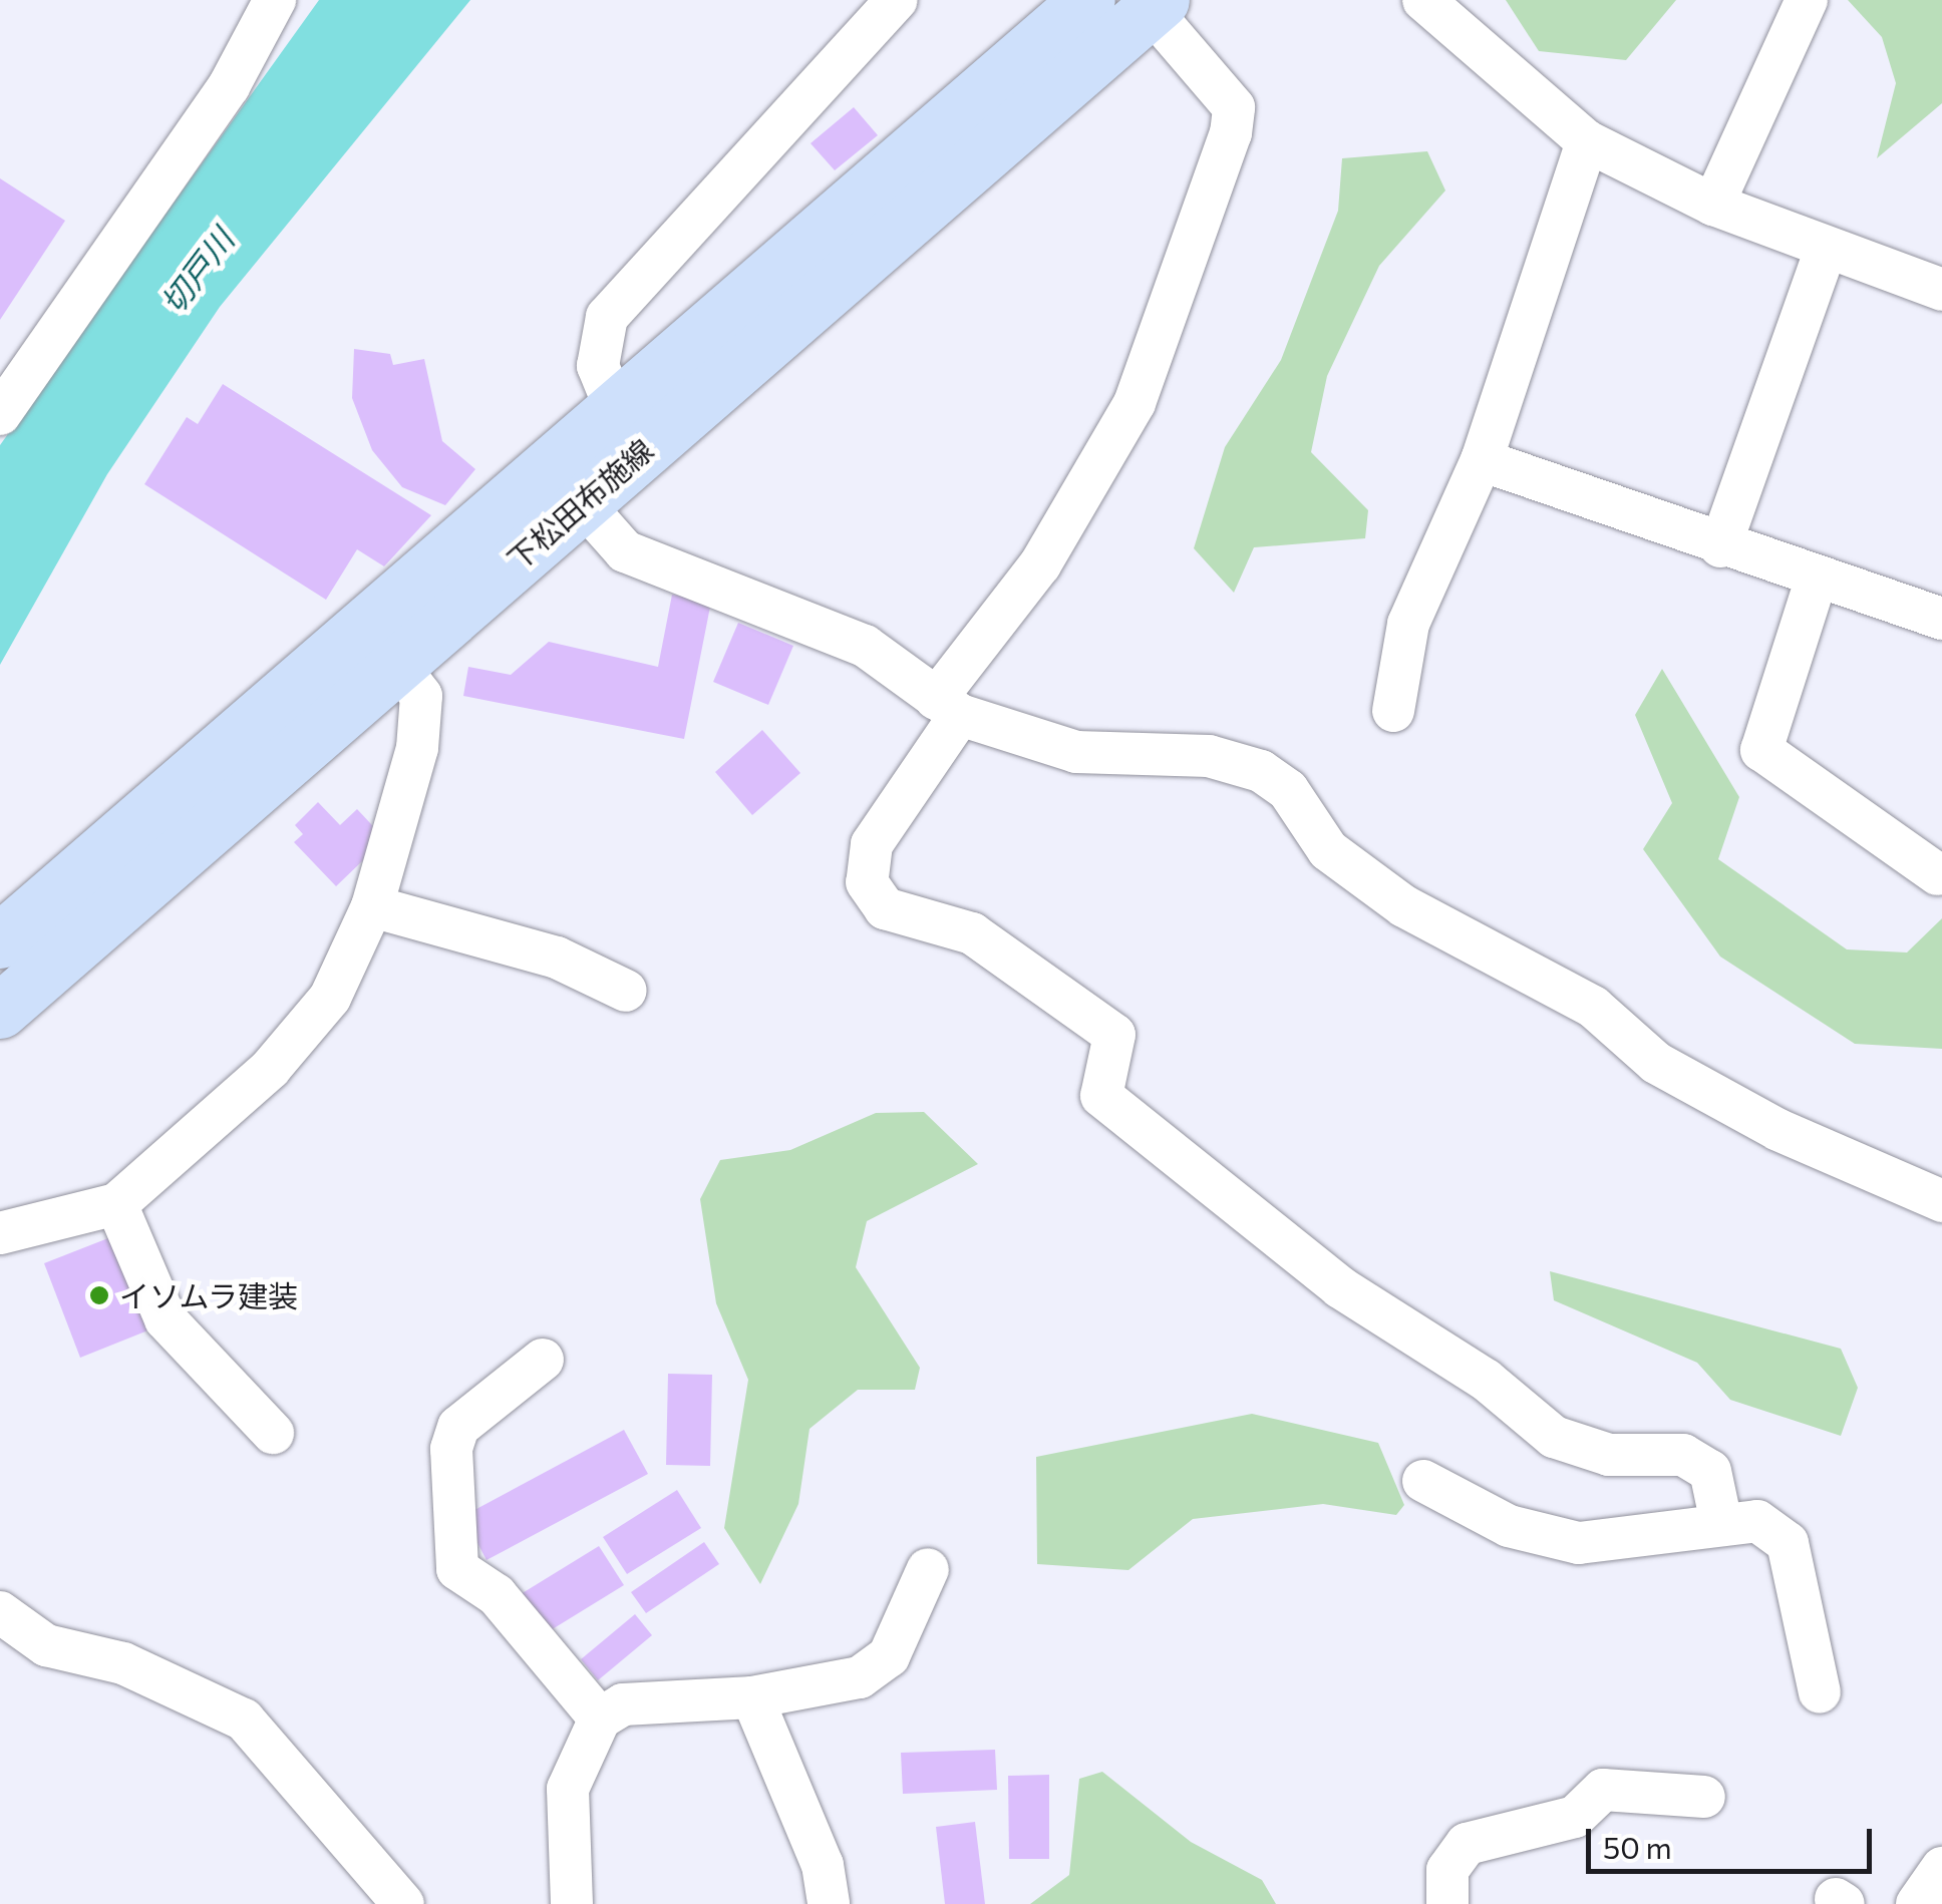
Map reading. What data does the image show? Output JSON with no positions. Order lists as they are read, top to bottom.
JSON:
{
  "streets": {
    "main road": ["下松田布施線"]
  },
  "water": ["切戸川"],
  "places": ["イソムラ建装"],
  "scale_bar": "50 m"
}
